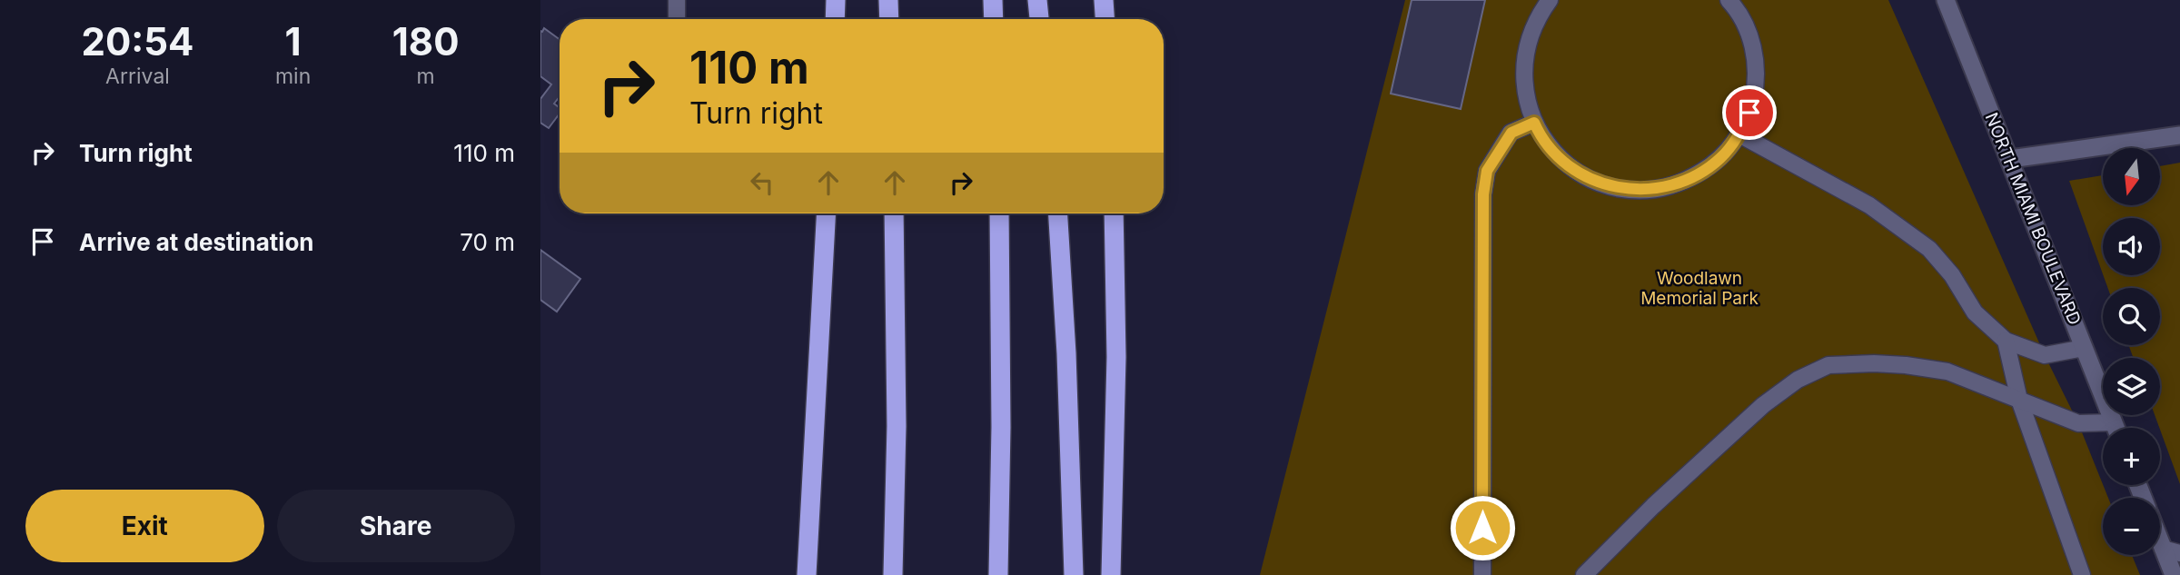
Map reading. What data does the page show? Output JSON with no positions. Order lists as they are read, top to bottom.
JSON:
{
  "streets": {
    "street": ["NORTH MIAMI BOULEVARD"]
  },
  "parks": ["Woodlawn Memorial Park"],
  "north": "bottom",
  "page": {
    "eta": [
      "20:54",
      "Arrival",
      "1",
      "min",
      "180",
      "m"
    ],
    "turn": ["110 m", "Turn right"],
    "list": [
      {
        "name": "Turn right",
        "value": "110 m"
      },
      {
        "name": "Arrive at destination",
        "value": "70 m"
      }
    ],
    "map_buttons": ["+", "−"],
    "buttons": ["Exit", "Share"]
  }
}
